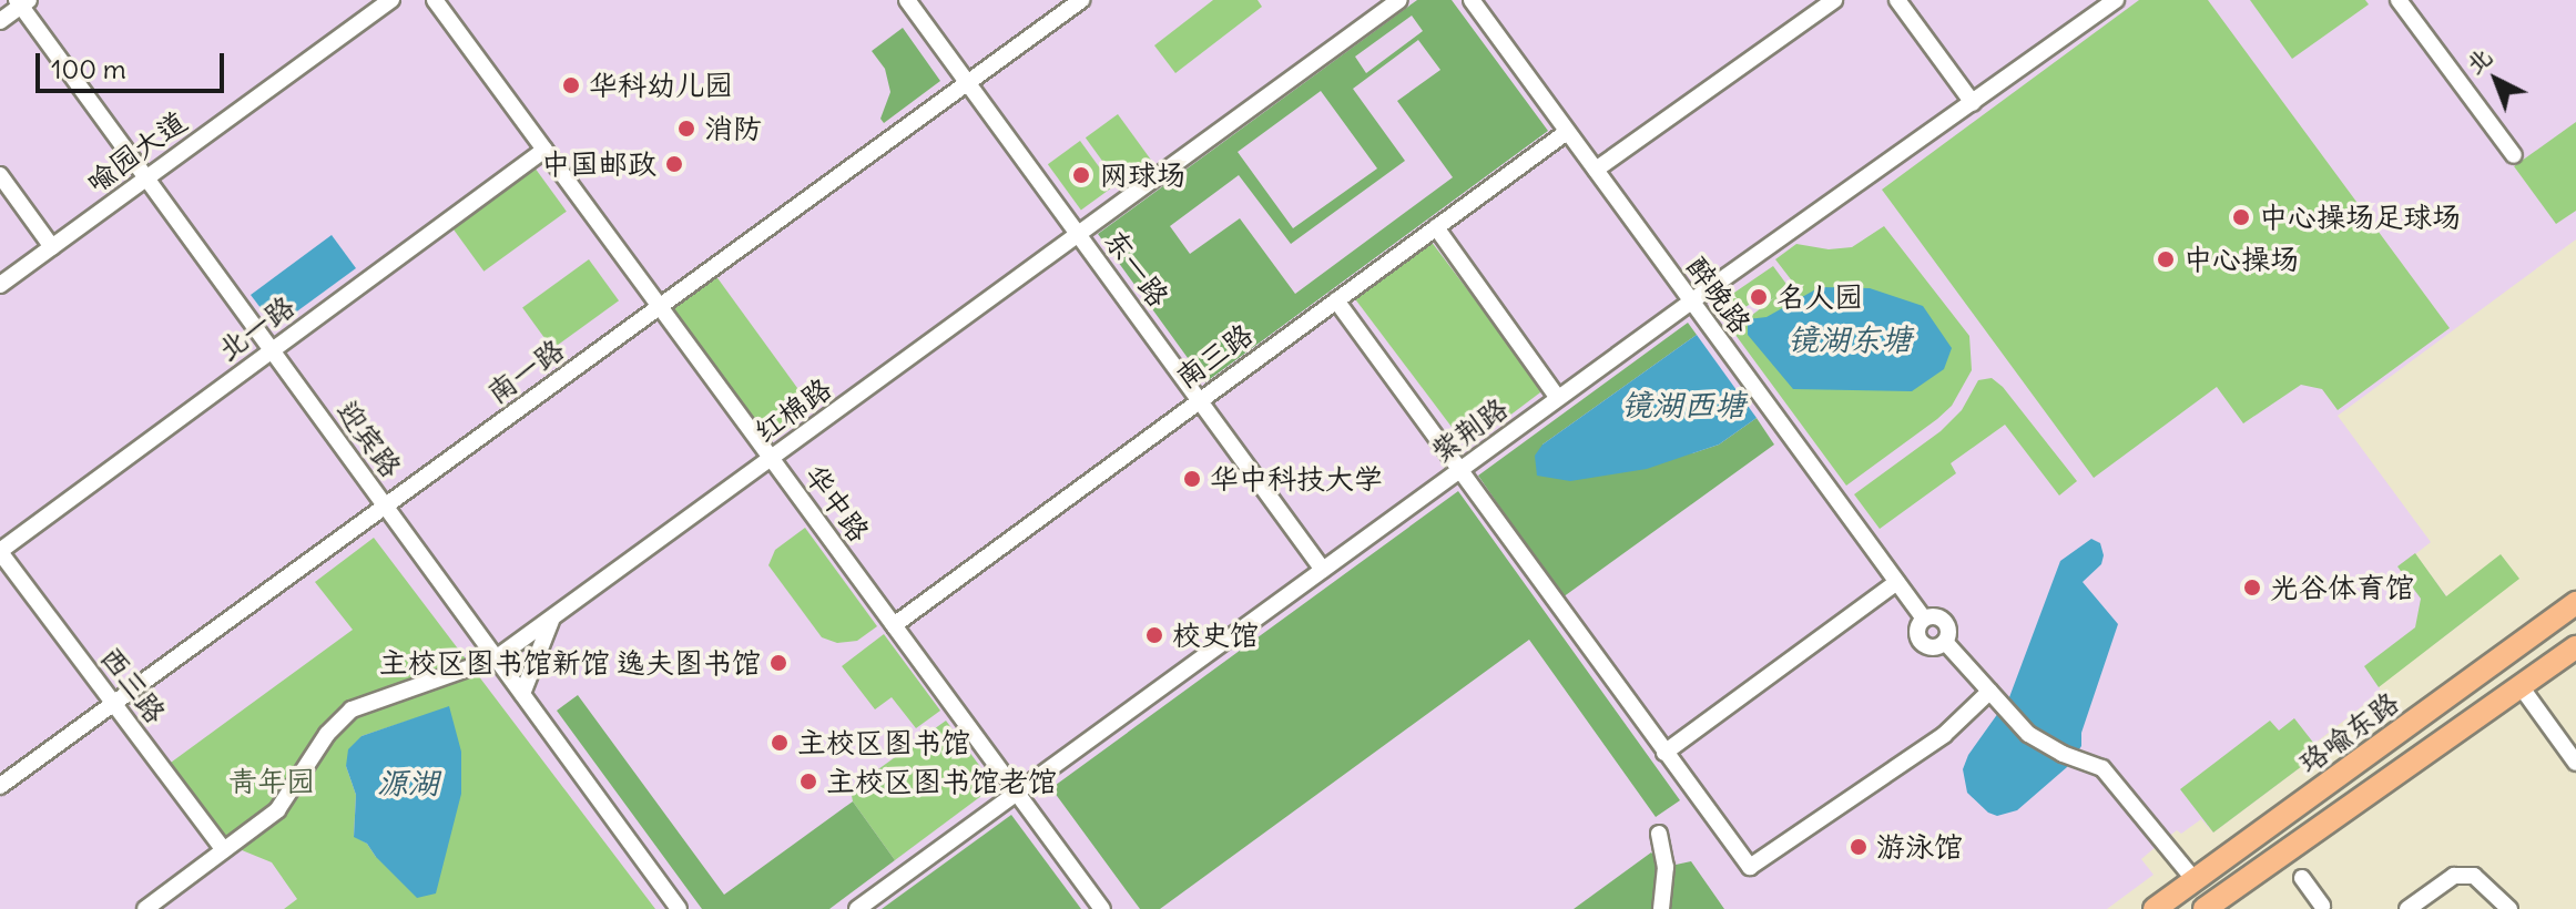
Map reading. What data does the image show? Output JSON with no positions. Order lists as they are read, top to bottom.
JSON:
{
  "streets": {
    "highway": ["珞喻东路"],
    "street": [
      "喻园大道",
      "东一路",
      "醉晚路",
      "北一路",
      "南三路",
      "南一路",
      "红棉路",
      "紫荆路",
      "迎宾路",
      "华中路",
      "西三路"
    ]
  },
  "crossings": [
    ["喻园大道", "迎宾路"],
    ["东一路", "南三路"],
    ["东一路", "南一路"],
    ["东一路", "红棉路"],
    ["东一路", "紫荆路"],
    ["醉晚路", "南三路"],
    ["醉晚路", "紫荆路"],
    ["醉晚路", "珞喻东路"],
    ["北一路", "迎宾路"],
    ["北一路", "华中路"],
    ["北一路", "西三路"],
    ["南三路", "华中路"],
    ["南一路", "迎宾路"],
    ["南一路", "华中路"],
    ["南一路", "西三路"],
    ["红棉路", "迎宾路"],
    ["红棉路", "华中路"],
    ["红棉路", "西三路"],
    ["紫荆路", "华中路"]
  ],
  "water": ["镜湖东塘", "镜湖西塘", "源湖"],
  "parks": ["青年园"],
  "places": [
    "华科幼儿园",
    "消防",
    "中国邮政",
    "网球场",
    "中心操场足球场",
    "中心操场",
    "名人园",
    "华中科技大学",
    "光谷体育馆",
    "校史馆",
    "主校区图书馆新馆 逸夫图书馆",
    "主校区图书馆",
    "主校区图书馆老馆",
    "游泳馆"
  ],
  "scale_bar": "100 m",
  "north": "top left"
}
